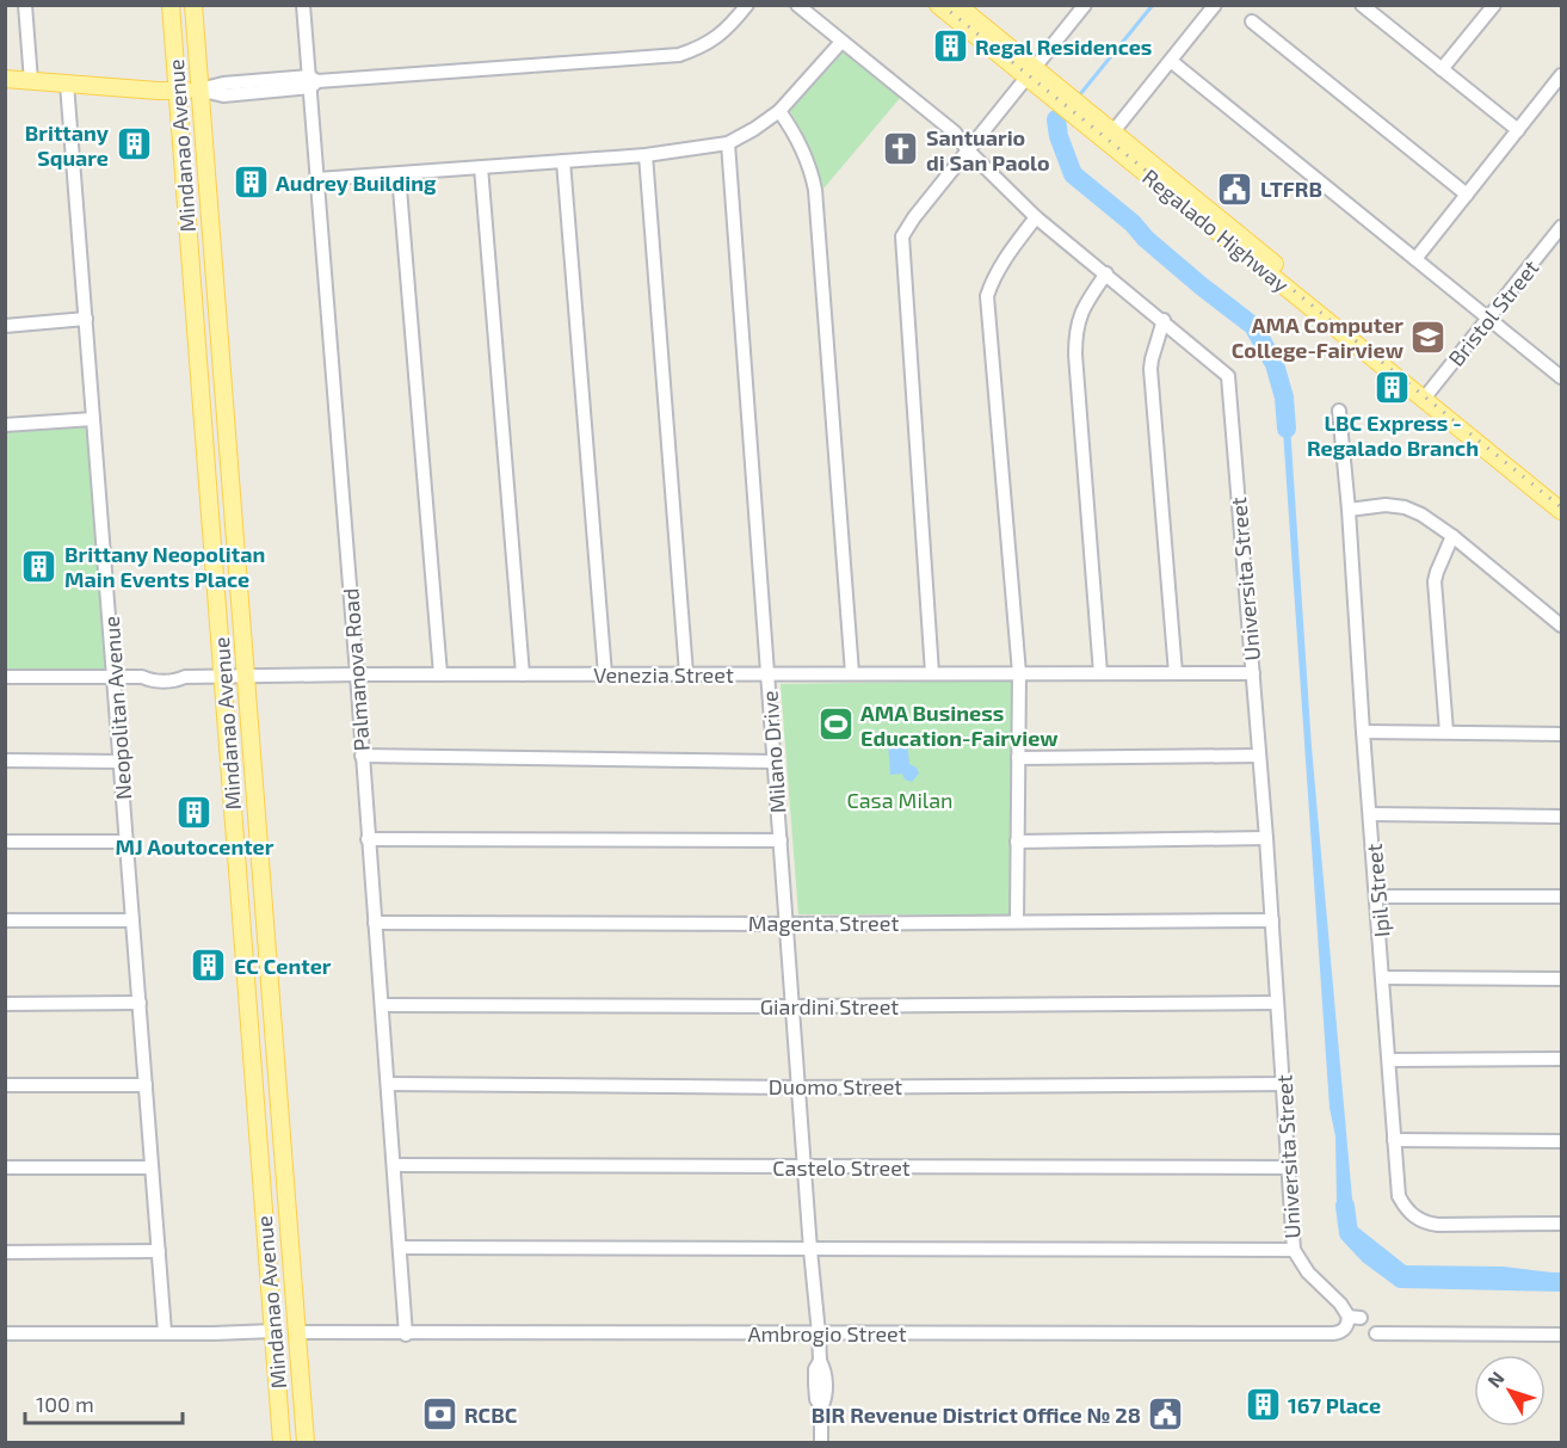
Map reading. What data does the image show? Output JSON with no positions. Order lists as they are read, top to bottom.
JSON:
{
  "streets": {
    "main road": ["Mindanao Avenue", "Regalado Highway"],
    "street": [
      "Bristol Street",
      "Universita Street",
      "Palmanova Road",
      "Venezia Street",
      "Neopolitan Avenue",
      "Milano Drive",
      "Ipil Street",
      "Magenta Street",
      "Giardini Street",
      "Duomo Street",
      "Castelo Street",
      "Ambrogio Street"
    ]
  },
  "crossings": [
    ["Mindanao Avenue", "Venezia Street"],
    ["Mindanao Avenue", "Ambrogio Street"],
    ["Regalado Highway", "Bristol Street"],
    ["Universita Street", "Venezia Street"],
    ["Universita Street", "Magenta Street"],
    ["Universita Street", "Giardini Street"],
    ["Universita Street", "Duomo Street"],
    ["Universita Street", "Castelo Street"],
    ["Universita Street", "Ambrogio Street"],
    ["Palmanova Road", "Venezia Street"],
    ["Palmanova Road", "Magenta Street"],
    ["Palmanova Road", "Giardini Street"],
    ["Palmanova Road", "Duomo Street"],
    ["Palmanova Road", "Castelo Street"],
    ["Palmanova Road", "Ambrogio Street"],
    ["Venezia Street", "Neopolitan Avenue"],
    ["Venezia Street", "Milano Drive"],
    ["Milano Drive", "Magenta Street"],
    ["Milano Drive", "Giardini Street"],
    ["Milano Drive", "Duomo Street"],
    ["Milano Drive", "Castelo Street"],
    ["Milano Drive", "Ambrogio Street"]
  ],
  "parks": ["Casa Milan"],
  "places": {
    "building": [
      "Regal Residences",
      "Brittany Square",
      "Audrey Building",
      "LBC Express - Regalado Branch",
      "Brittany Neopolitan Main Events Place",
      "MJ Aoutocenter",
      "EC Center",
      "167 Place"
    ],
    "church": ["Santuario di San Paolo"],
    "public building": ["LTFRB", "BIR Revenue District Office № 28"],
    "school or university": ["AMA Computer College-Fairview"],
    "sports": ["AMA Business Education-Fairview"],
    "bank": ["RCBC"]
  },
  "scale_bar": "100 m",
  "north": "top left"
}
